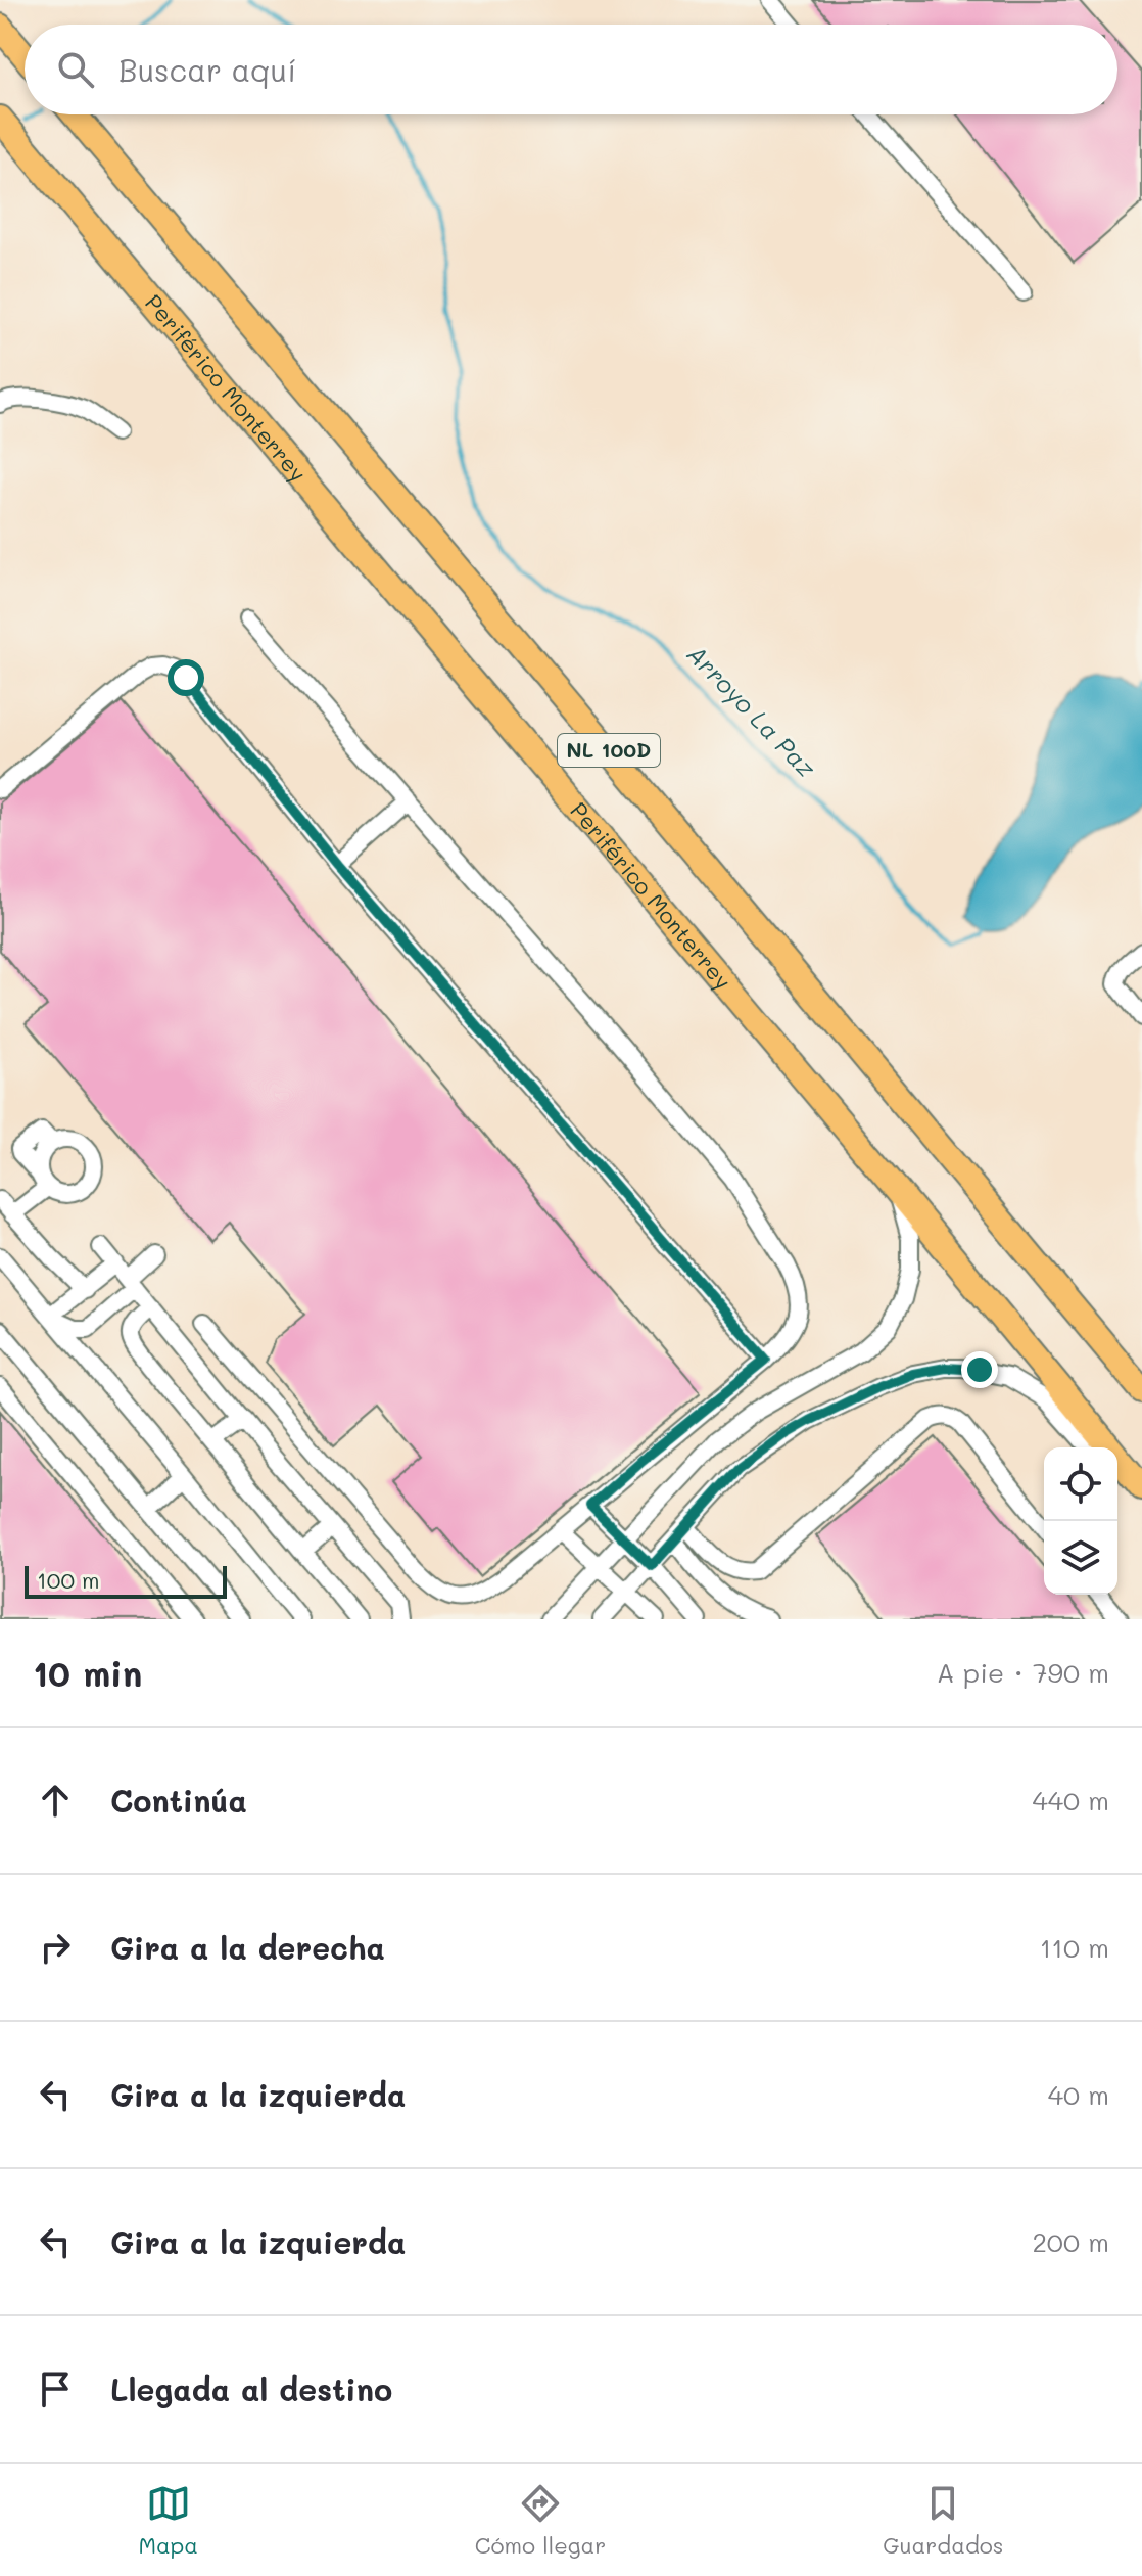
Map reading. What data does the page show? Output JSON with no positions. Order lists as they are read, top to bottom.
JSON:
{
  "streets": {
    "highway": ["Periférico Monterrey", "NL 100D"]
  },
  "water": ["Arroyo La Paz"],
  "scale_bar": "100 m",
  "page": {
    "search": "Buscar aquí",
    "scale": "100 m",
    "heading": ["10 min", "A pie · 790 m"],
    "list": [
      ["Continúa", "440 m"],
      ["Gira a la derecha", "110 m"],
      ["Gira a la izquierda", "40 m"],
      ["Gira a la izquierda", "200 m"],
      "Llegada al destino"
    ],
    "nav": ["Mapa", "Cómo llegar", "Guardados"]
  }
}
